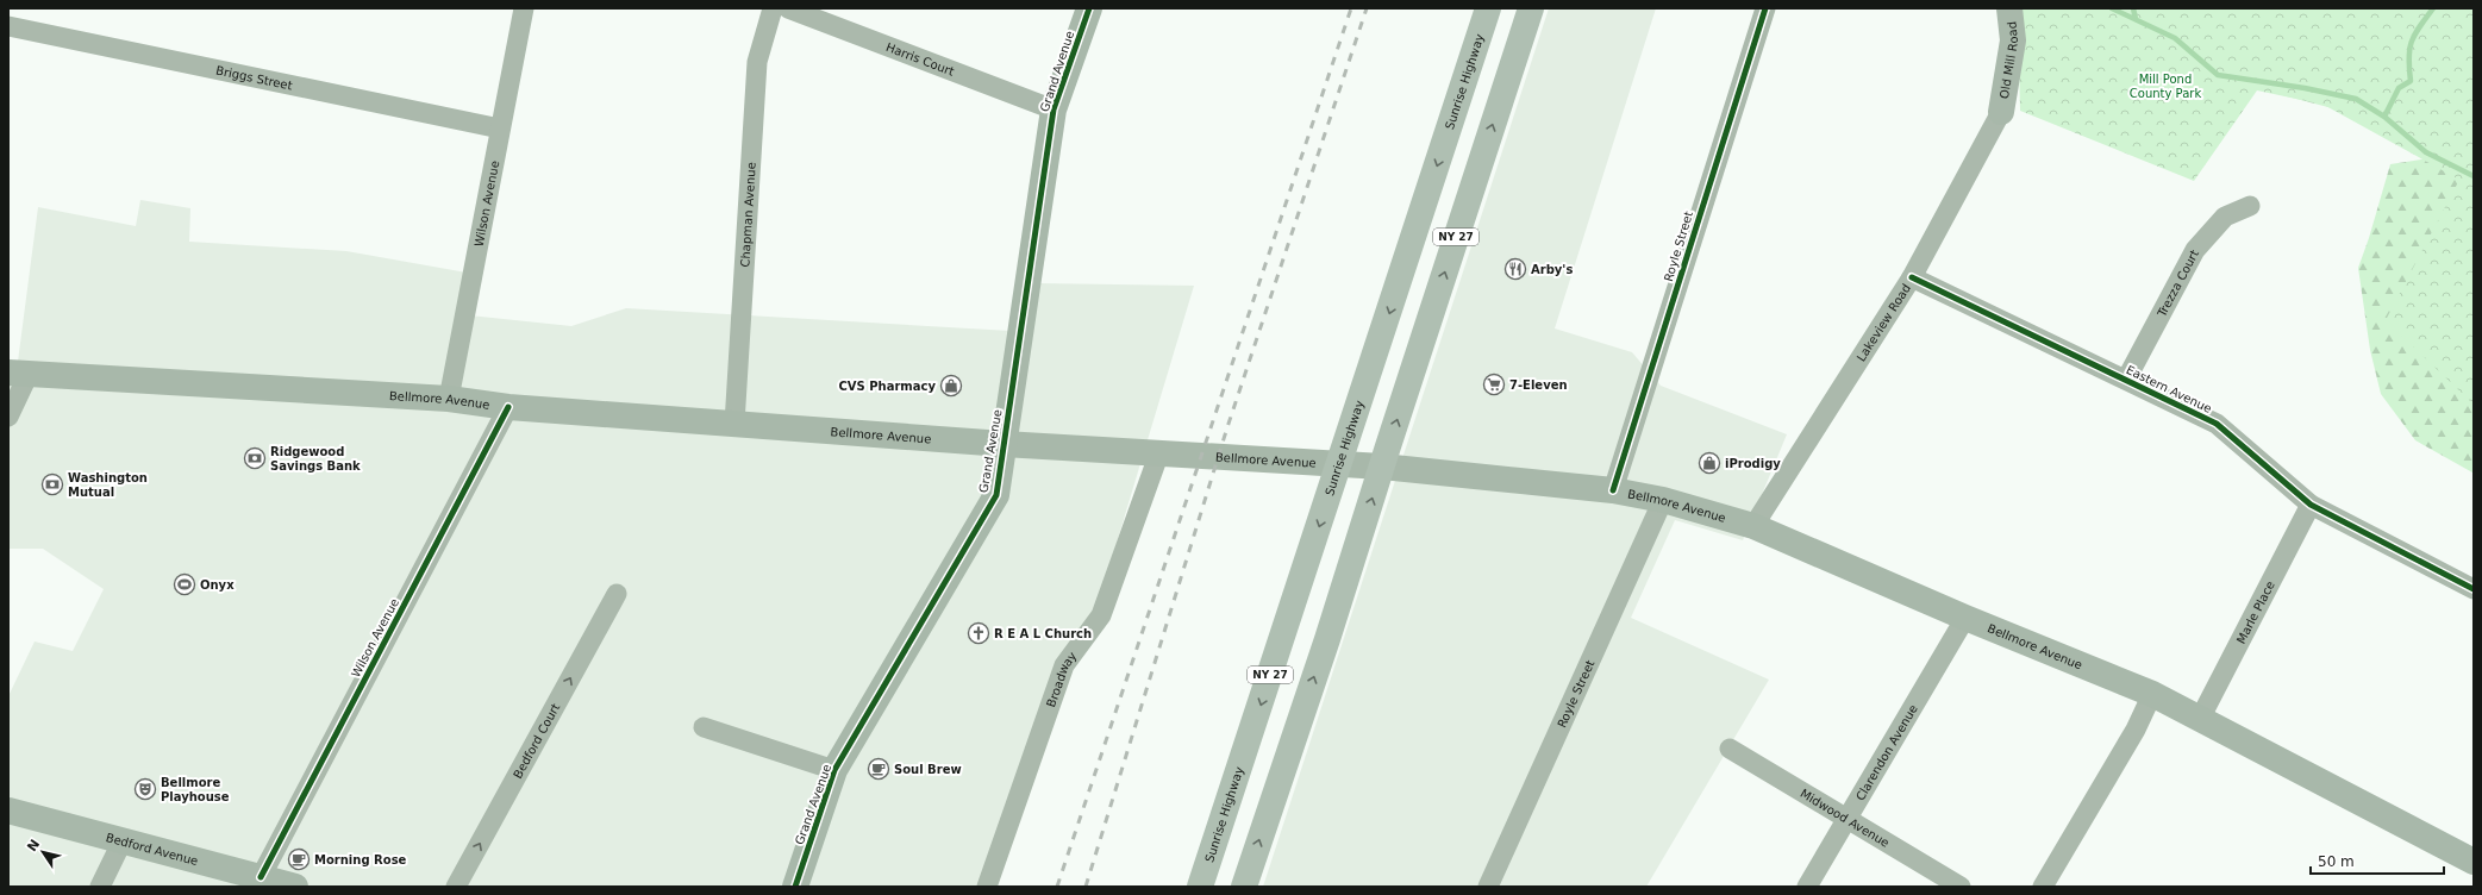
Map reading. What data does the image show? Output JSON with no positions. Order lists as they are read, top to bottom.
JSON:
{
  "streets": {
    "highway": ["Sunrise Highway", "NY 27"],
    "main road": [
      "Old Mill Road",
      "Grand Avenue",
      "Bellmore Avenue",
      "Bedford Avenue"
    ],
    "street": [
      "Harris Court",
      "Briggs Street",
      "Wilson Avenue",
      "Chapman Avenue",
      "Royle Street",
      "Trezza Court",
      "Lakeview Road",
      "Eastern Avenue",
      "Marle Place",
      "Broadway",
      "Bedford Court",
      "Clarendon Avenue",
      "Midwood Avenue"
    ]
  },
  "crossings": [
    ["Harris Court", "Grand Avenue"],
    ["Old Mill Road", "Lakeview Road"],
    ["Grand Avenue", "Bellmore Avenue"],
    ["Briggs Street", "Wilson Avenue"],
    ["Sunrise Highway", "Bellmore Avenue"],
    ["Wilson Avenue", "Bellmore Avenue"],
    ["Wilson Avenue", "Bedford Avenue"],
    ["Chapman Avenue", "Bellmore Avenue"],
    ["NY 27", "Bellmore Avenue"],
    ["Royle Street", "Bellmore Avenue"],
    ["Trezza Court", "Eastern Avenue"],
    ["Lakeview Road", "Eastern Avenue"],
    ["Lakeview Road", "Bellmore Avenue"],
    ["Eastern Avenue", "Marle Place"],
    ["Bellmore Avenue", "Marle Place"],
    ["Bellmore Avenue", "Broadway"],
    ["Bellmore Avenue", "Clarendon Avenue"],
    ["Clarendon Avenue", "Midwood Avenue"]
  ],
  "one_way": ["Bedford Court"],
  "parks": ["Mill Pond County Park"],
  "places": {
    "restaurant": ["Arby's"],
    "supermarket": ["7-Eleven"],
    "shop": ["CVS Pharmacy", "iProdigy"],
    "bank": ["Ridgewood Savings Bank", "Washington Mutual"],
    "sports": ["Onyx"],
    "church": ["R E A L Church"],
    "cafe": ["Soul Brew", "Morning Rose"],
    "theatre": ["Bellmore Playhouse"]
  },
  "scale_bar": "50 m",
  "north": "top left"
}
